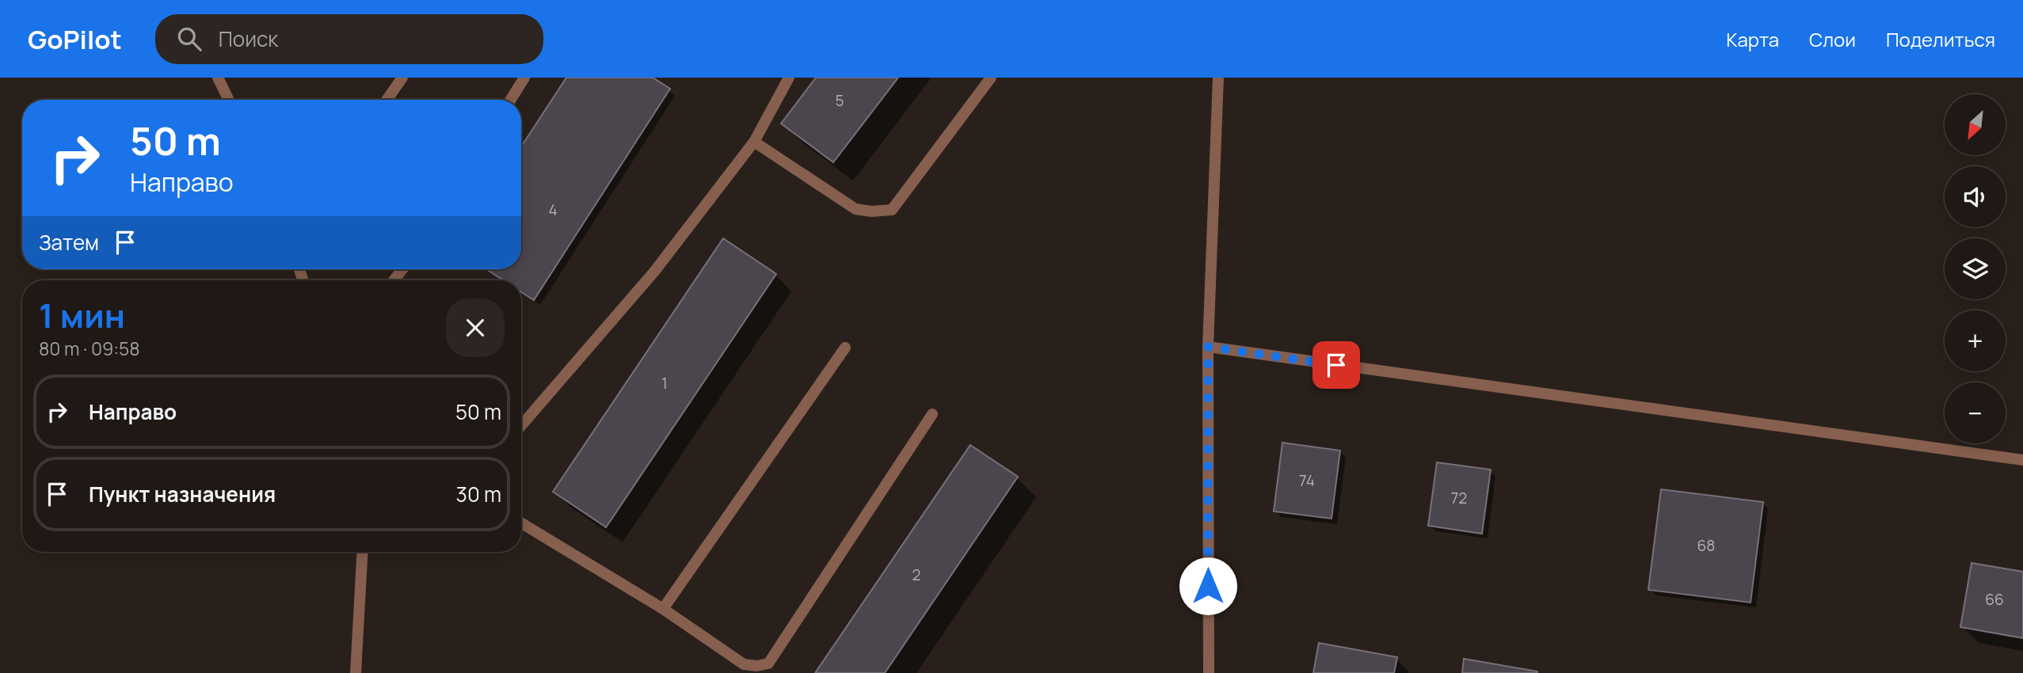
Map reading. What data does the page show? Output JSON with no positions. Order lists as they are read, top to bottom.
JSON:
{
  "house_numbers": [
    "5",
    "4",
    "1",
    "74",
    "72",
    "68",
    "2",
    "66"
  ],
  "north": "bottom left",
  "page": {
    "header": "GoPilot",
    "search": "Поиск",
    "nav": ["Карта", "Слои", "Поделиться"],
    "map_buttons": ["+", "−"],
    "turn": ["50 m", "Направо"],
    "then": "Затем",
    "heading": ["1 мин", "80 m · 09:58"],
    "list": [
      {
        "name": "Направо",
        "value": "50 m"
      },
      {
        "name": "Пункт назначения",
        "value": "30 m"
      }
    ]
  }
}
